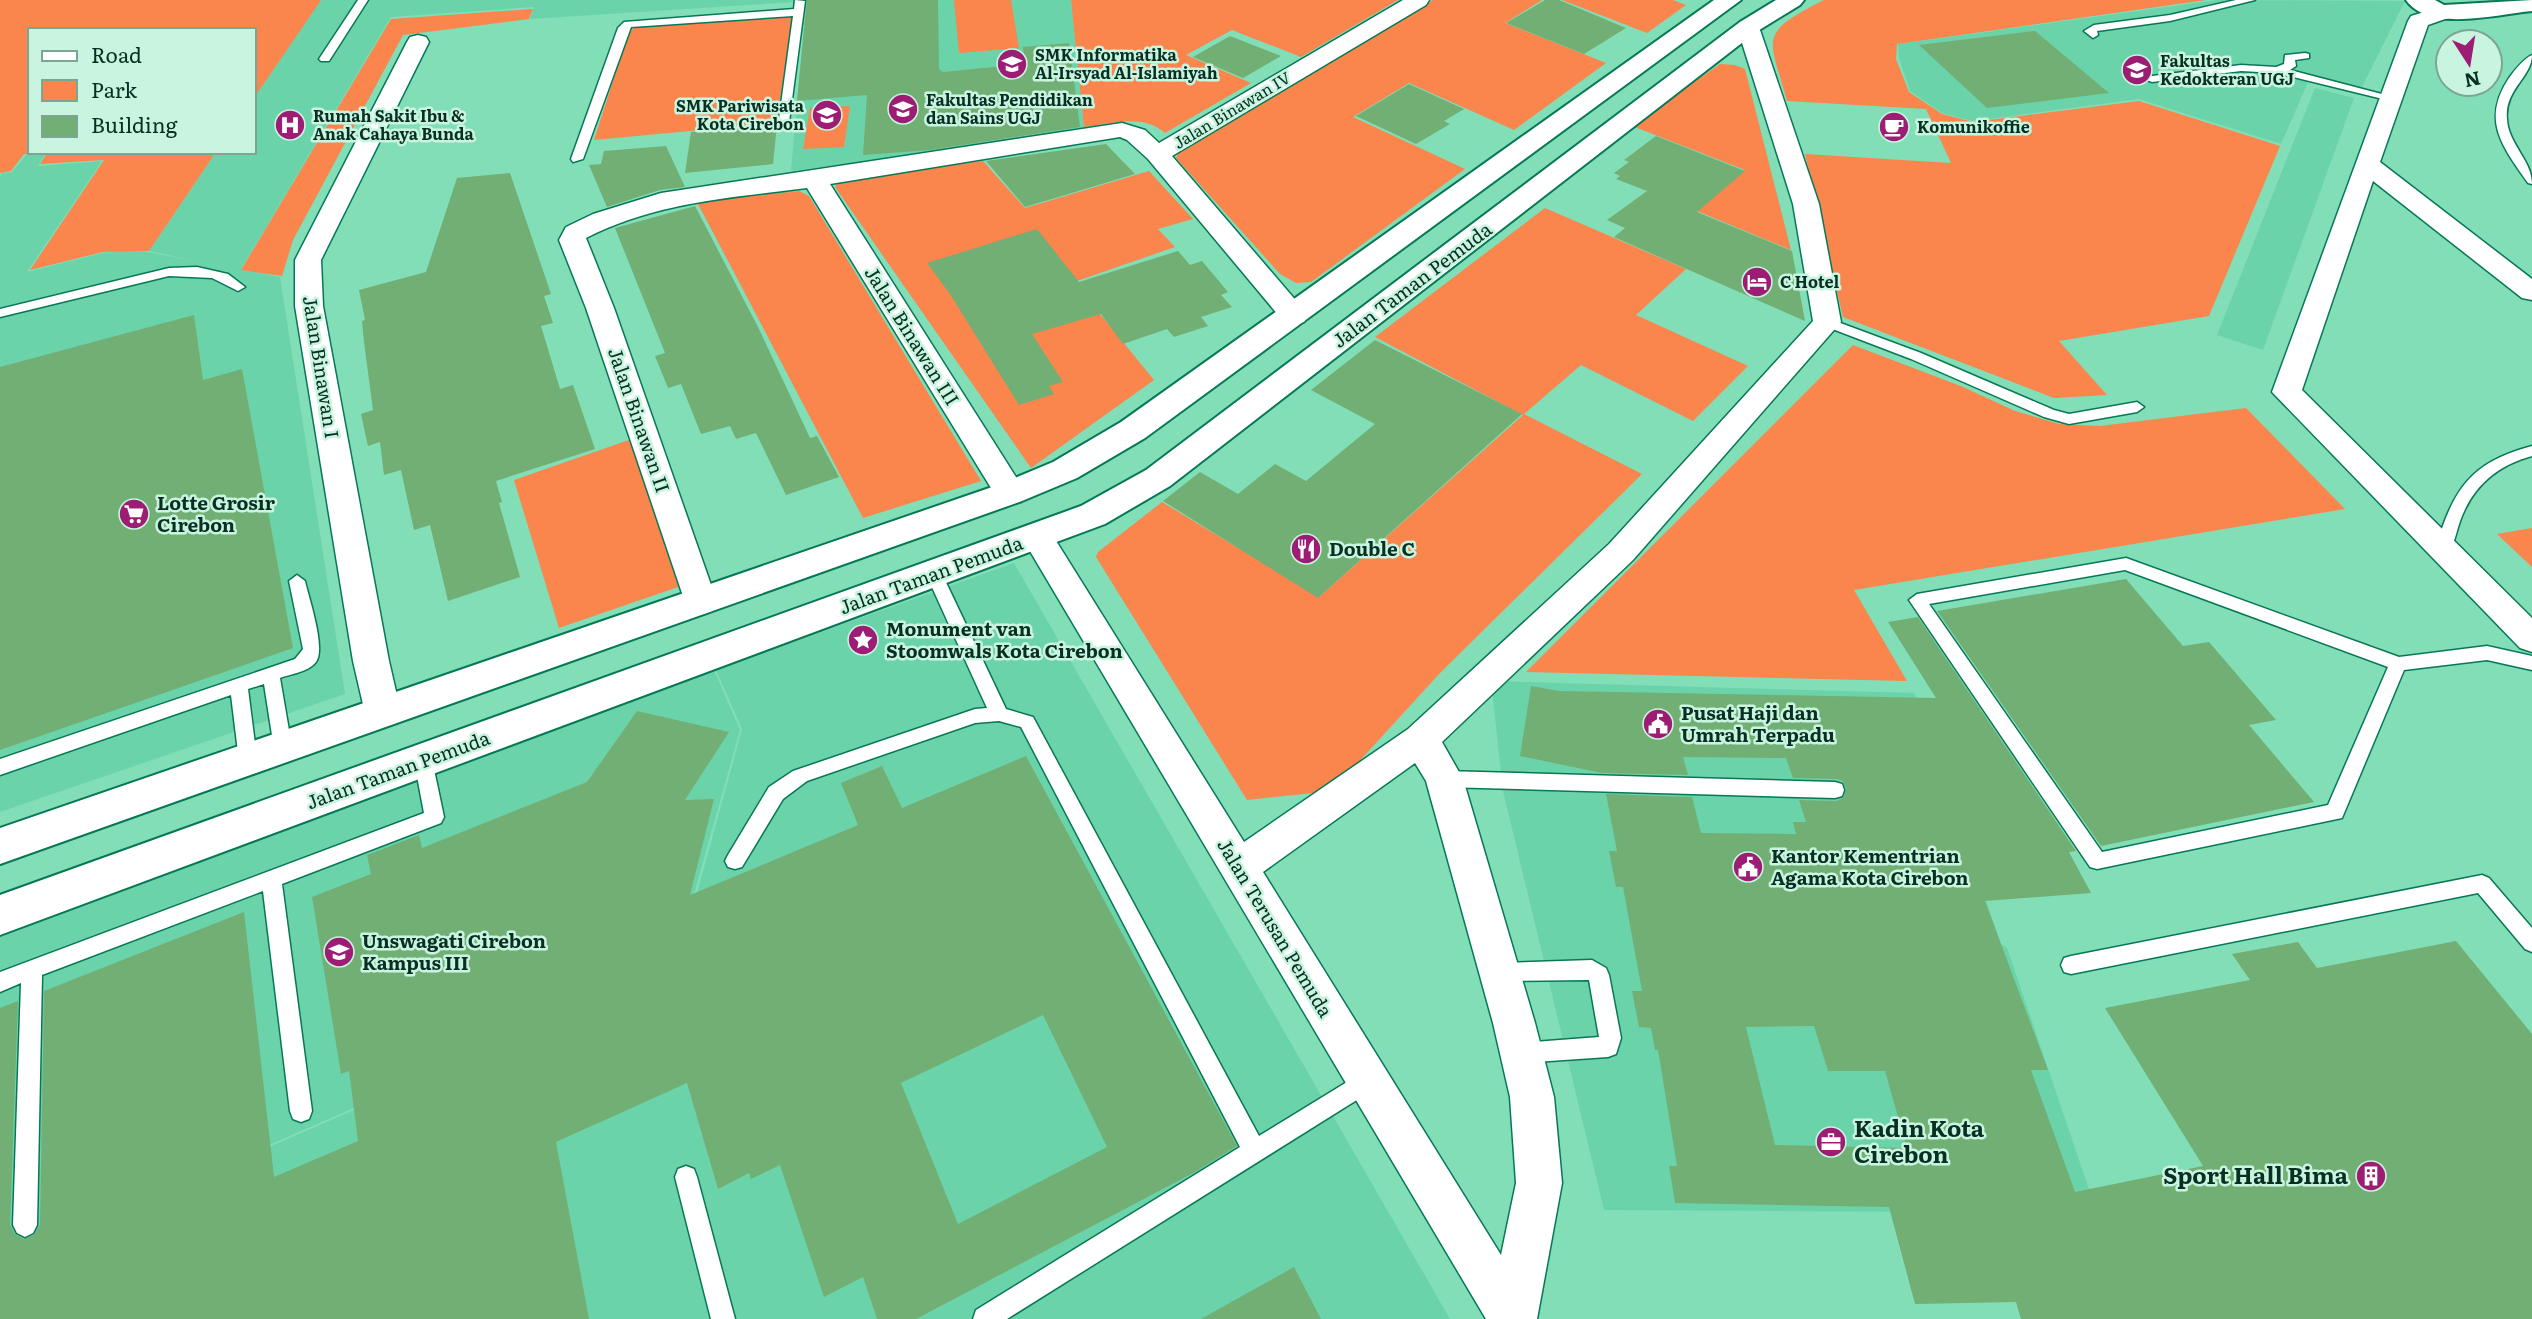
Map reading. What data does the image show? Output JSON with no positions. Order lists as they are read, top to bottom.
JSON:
{
  "streets": {
    "street": [
      "Jalan Binawan IV",
      "Jalan Taman Pemuda",
      "Jalan Binawan III",
      "Jalan Binawan I",
      "Jalan Binawan II",
      "Jalan Terusan Pemuda"
    ]
  },
  "crossings": [
    ["Jalan Taman Pemuda", "Jalan Terusan Pemuda"],
    ["Jalan Binawan III", "Jalan Binawan II"]
  ],
  "places": {
    "school or university": [
      "SMK Informatika Al-Irsyad Al-Islamiyah",
      "Fakultas Kedokteran UGJ",
      "Fakultas Pendidikan dan Sains UGJ",
      "SMK Pariwisata Kota Cirebon",
      "Unswagati Cirebon Kampus III"
    ],
    "hospital": ["Rumah Sakit Ibu & Anak Cahaya Bunda"],
    "cafe": ["Komunikoffie"],
    "hotel": ["C Hotel"],
    "supermarket": ["Lotte Grosir Cirebon"],
    "restaurant": ["Double C"],
    "place": ["Monument van Stoomwals Kota Cirebon"],
    "public building": ["Pusat Haji dan Umrah Terpadu", "Kantor Kementrian Agama Kota Cirebon"],
    "office": ["Kadin Kota Cirebon"],
    "building": ["Sport Hall Bima"]
  },
  "legend": ["Road", "Park", "Building"],
  "north": "bottom"
}
